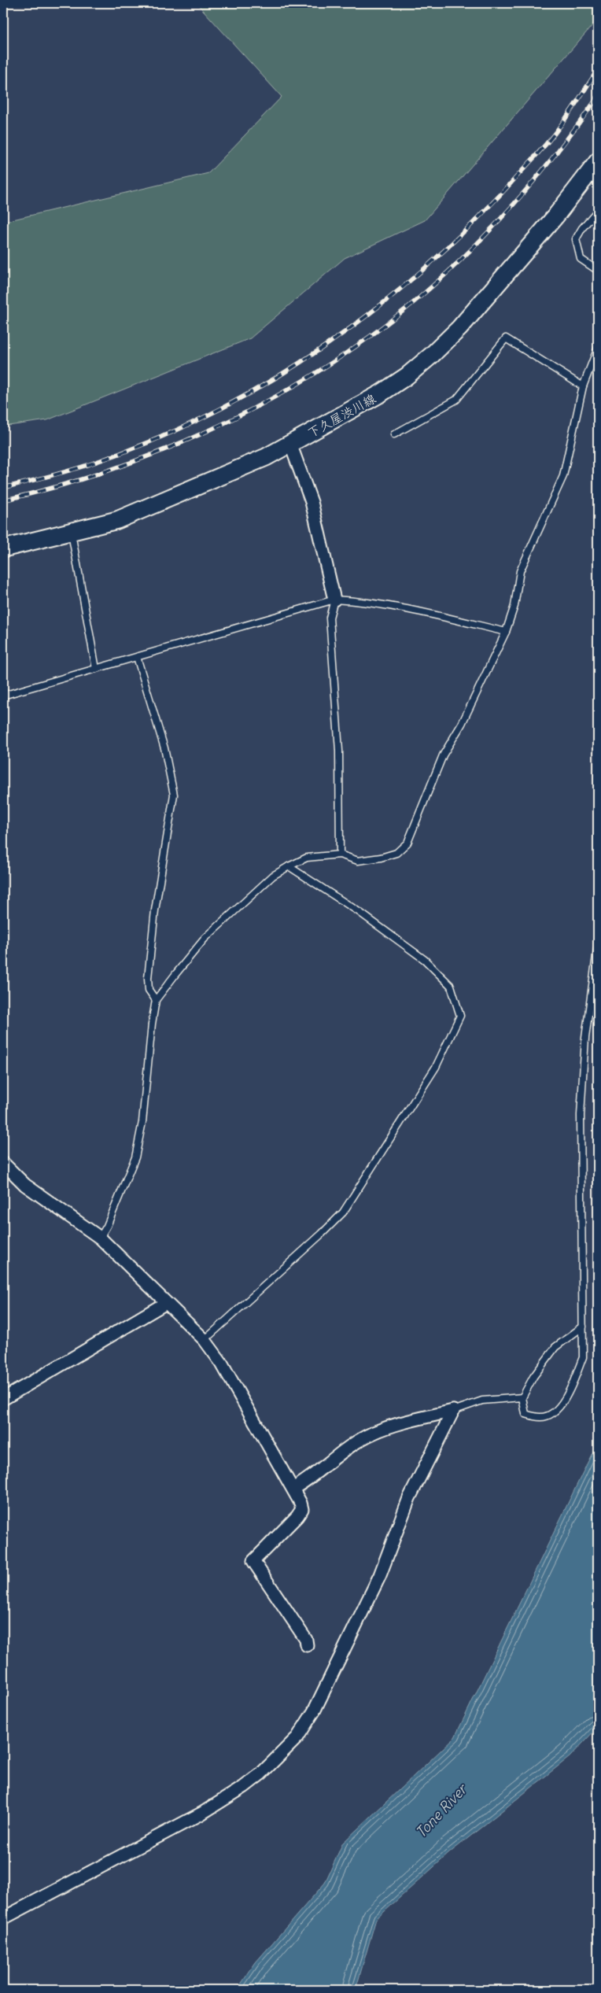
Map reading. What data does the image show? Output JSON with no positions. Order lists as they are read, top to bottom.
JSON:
{
  "streets": {
    "main road": ["下久屋渋川線"]
  },
  "water": ["Tone River"]
}
